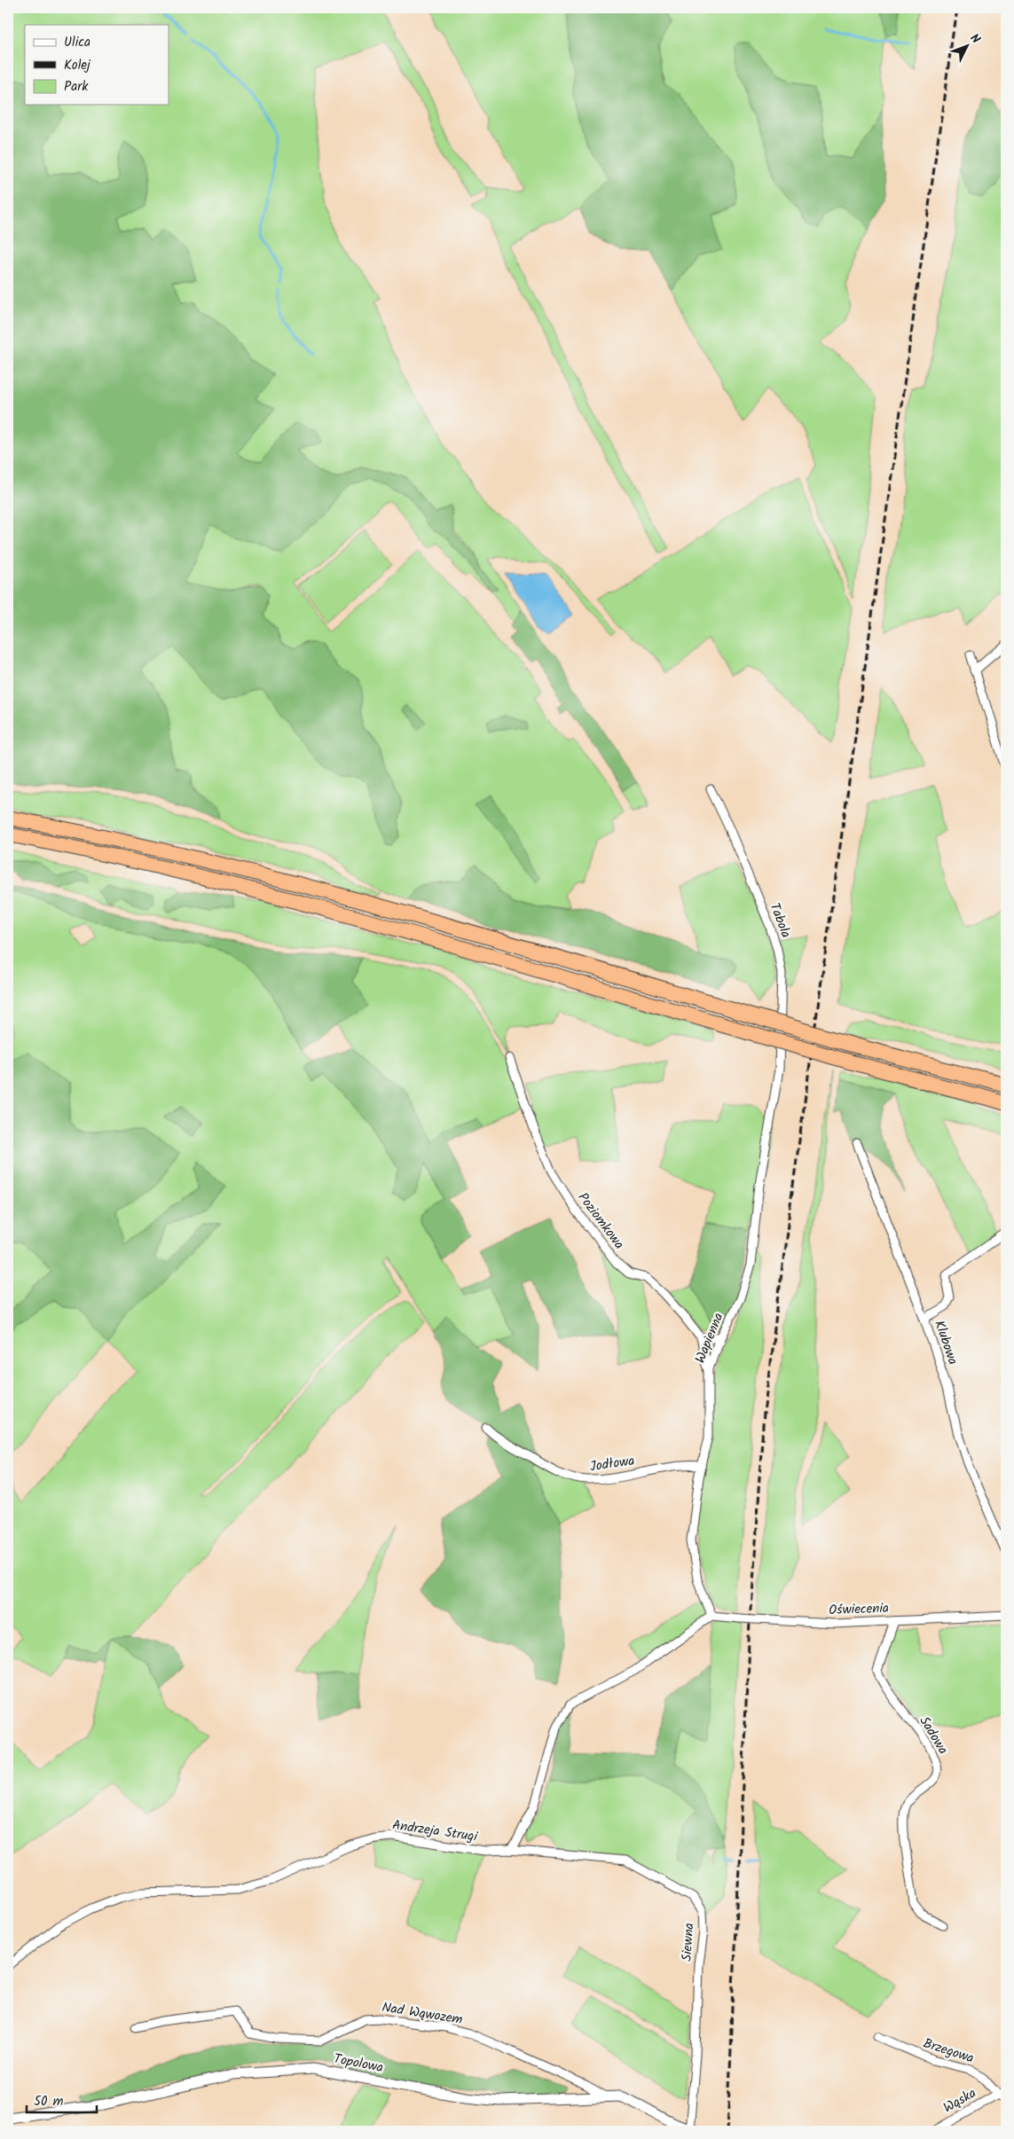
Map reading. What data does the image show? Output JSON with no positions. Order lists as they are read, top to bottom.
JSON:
{
  "streets": {
    "street": [
      "Tabola",
      "Poziomkowa",
      "Wapienna",
      "Klubowa",
      "Jodłowa",
      "Oświecenia",
      "Sadowa",
      "Andrzeja Strugi",
      "Siewna",
      "Nad Wąwozem",
      "Brzegowa",
      "Topolowa",
      "Wąska"
    ]
  },
  "crossings": [
    ["Tabola", "Wapienna"],
    ["Poziomkowa", "Wapienna"],
    ["Wapienna", "Jodłowa"],
    ["Wapienna", "Oświecenia"],
    ["Oświecenia", "Sadowa"],
    ["Andrzeja Strugi", "Siewna"],
    ["Siewna", "Topolowa"],
    ["Nad Wąwozem", "Topolowa"],
    ["Brzegowa", "Wąska"]
  ],
  "legend": ["Ulica", "Kolej", "Park"],
  "scale_bar": "50 m",
  "north": "top right"
}
